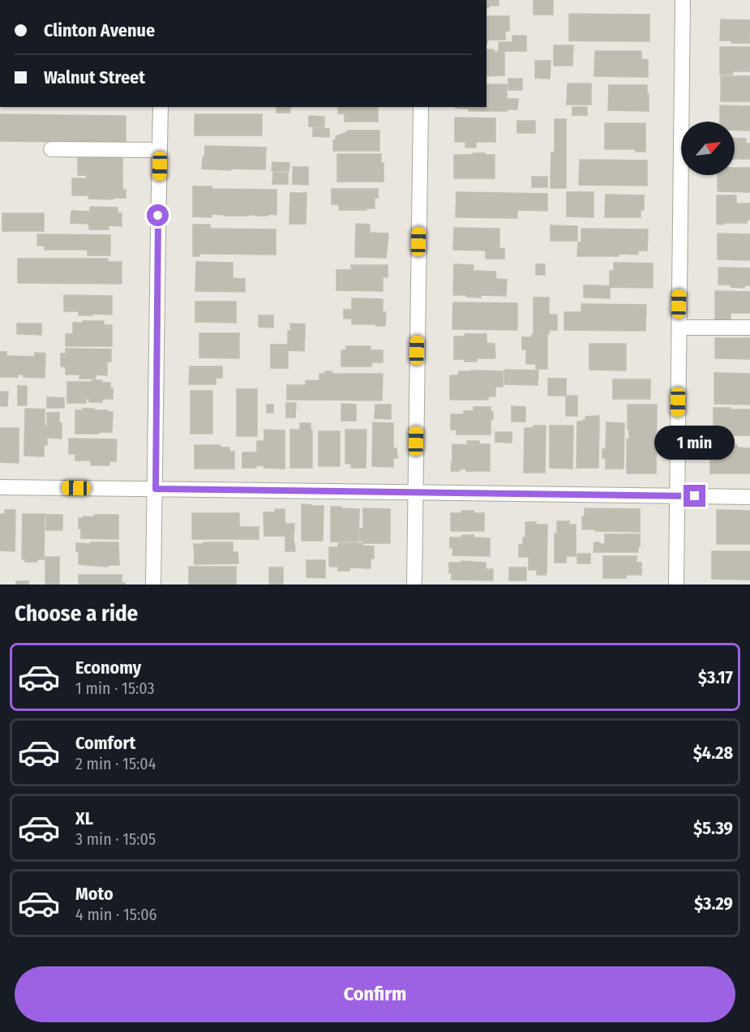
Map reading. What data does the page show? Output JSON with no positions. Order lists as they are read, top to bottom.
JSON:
{
  "north": "top right",
  "page": {
    "banner": ["Clinton Avenue", "Walnut Street"],
    "bubble": "1 min",
    "heading": "Choose a ride",
    "list": [
      {
        "name": "Economy",
        "note": "1 min · 15:03",
        "value": "$3.17"
      },
      {
        "name": "Comfort",
        "note": "2 min · 15:04",
        "value": "$4.28"
      },
      {
        "name": "XL",
        "note": "3 min · 15:05",
        "value": "$5.39"
      },
      {
        "name": "Moto",
        "note": "4 min · 15:06",
        "value": "$3.29"
      }
    ],
    "buttons": "Confirm"
  }
}
